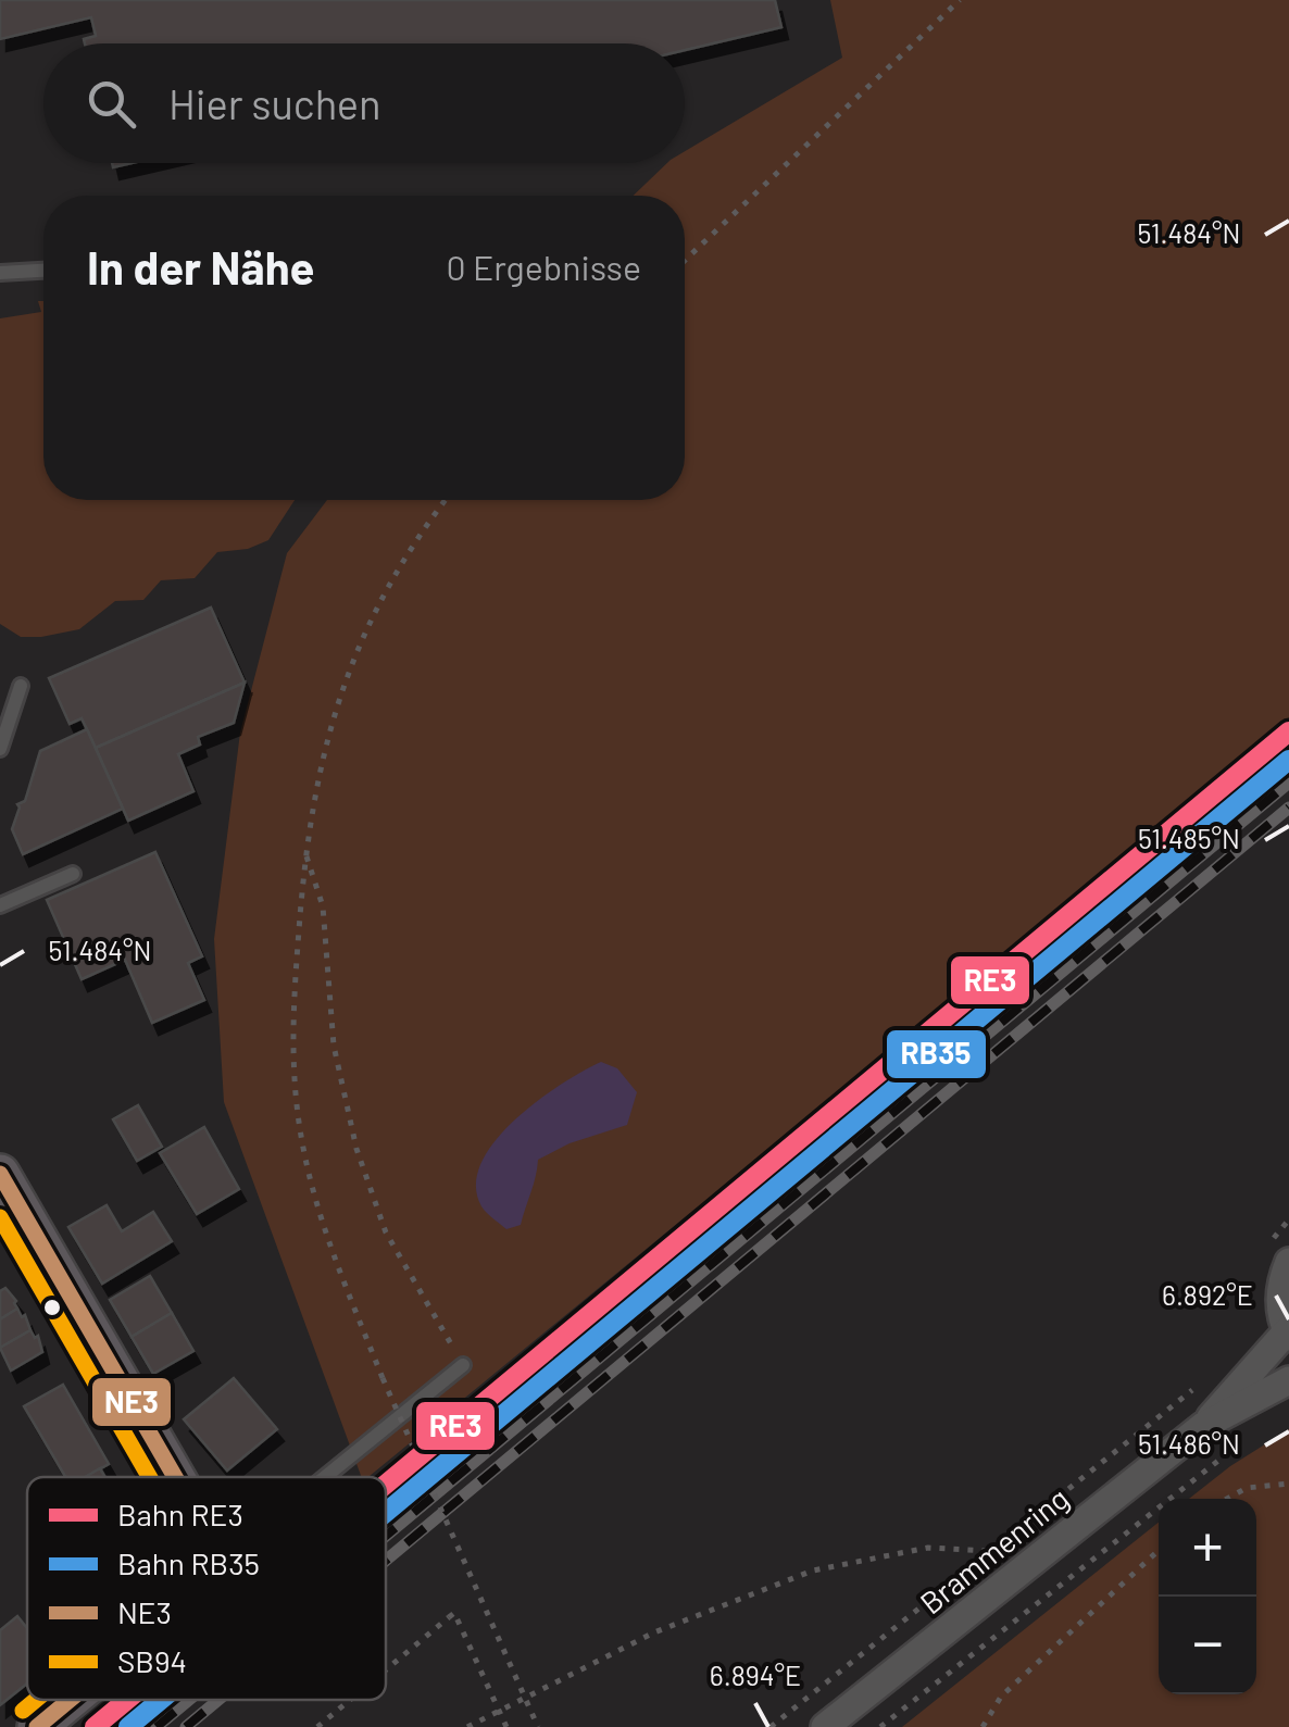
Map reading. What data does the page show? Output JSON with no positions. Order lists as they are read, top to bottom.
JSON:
{
  "streets": {
    "street": ["Brammenring"]
  },
  "lines": [
    "rail line RE3",
    "rail line RB35",
    "transit line NE3",
    "transit line SB94"
  ],
  "legend": [
    "Bahn RE3",
    "Bahn RB35",
    "NE3",
    "SB94"
  ],
  "page": {
    "search": "Hier suchen",
    "heading": ["In der Nähe", "0 Ergebnisse"],
    "map_buttons": ["+", "−"]
  },
  "coordinates": [
    "51.484°N",
    "51.485°N",
    "6.892°E",
    "51.486°N",
    "6.894°E"
  ]
}
